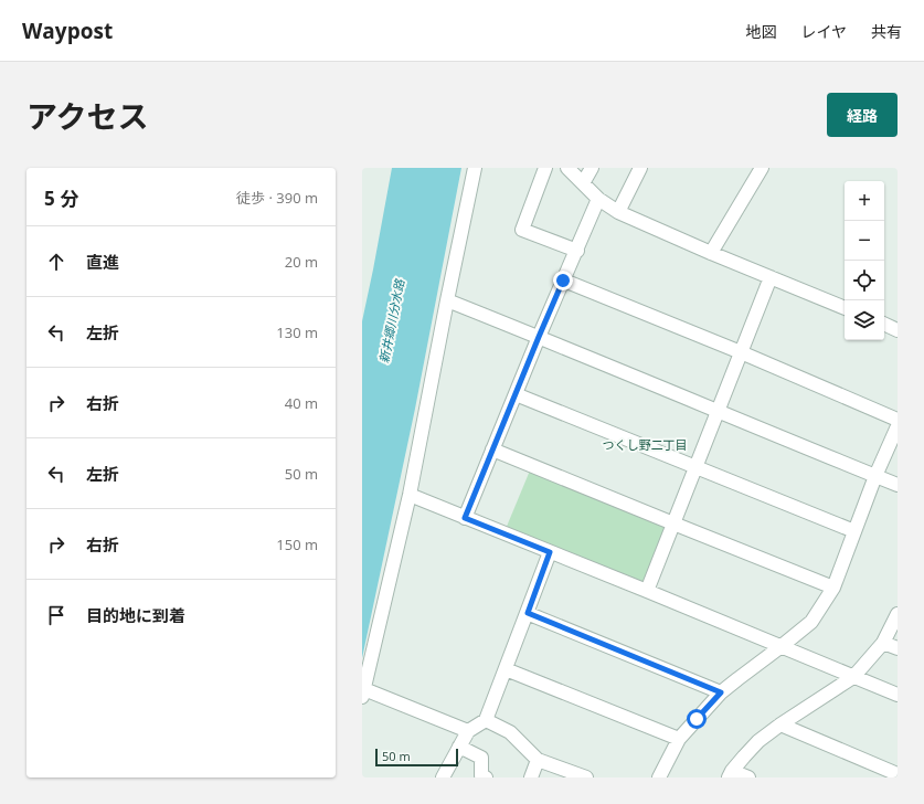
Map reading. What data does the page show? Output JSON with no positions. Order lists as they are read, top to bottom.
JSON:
{
  "districts": ["つくし野二丁目"],
  "water": ["新井郷川分水路"],
  "scale_bar": "50 m",
  "page": {
    "header": "Waypost",
    "nav": ["地図", "レイヤ", "共有"],
    "title": "アクセス",
    "buttons": "経路",
    "heading": ["5 分", "徒歩 · 390 m"],
    "map_buttons": ["+", "−"],
    "list": [
      ["直進", "20 m"],
      ["左折", "130 m"],
      ["右折", "40 m"],
      ["左折", "50 m"],
      ["右折", "150 m"],
      "目的地に到着"
    ],
    "scale": "50 m"
  }
}
